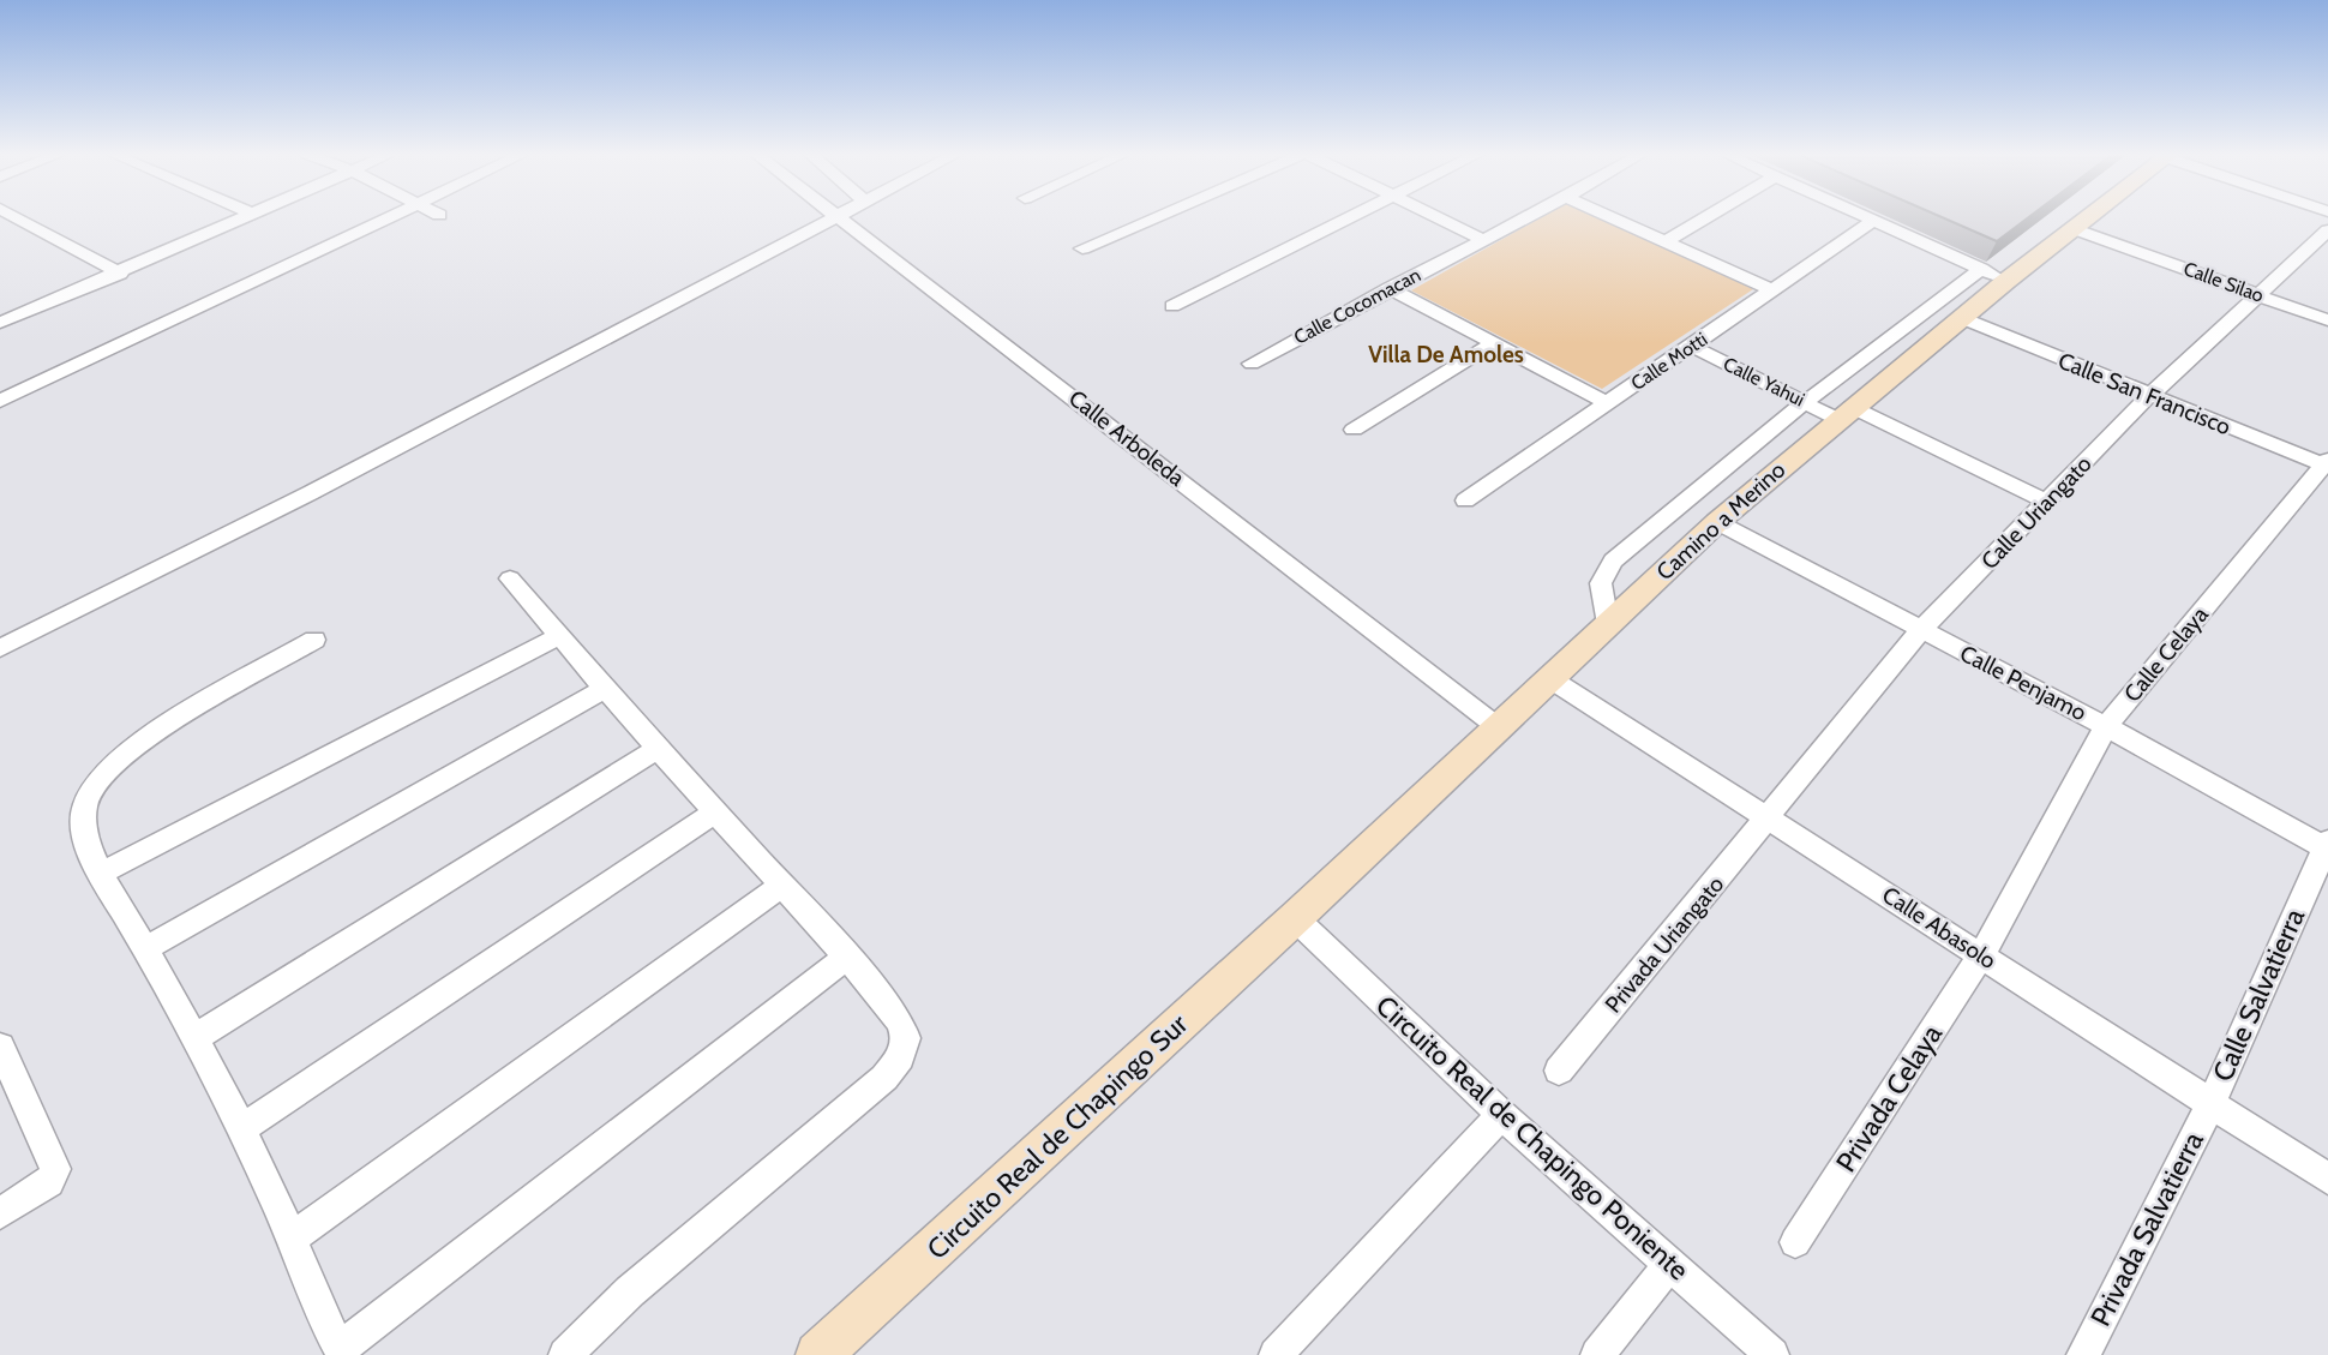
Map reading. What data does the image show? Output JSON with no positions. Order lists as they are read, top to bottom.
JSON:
{
  "streets": {
    "street": [
      "Calle Silao",
      "Calle Cocomacan",
      "Calle Motti",
      "Calle Yahui",
      "Calle San Francisco",
      "Calle Arboleda",
      "Calle Uriangato",
      "Camino a Merino",
      "Calle Celaya",
      "Calle Penjamo",
      "Calle Abasolo",
      "Privada Uriangato",
      "Calle Salvatierra",
      "Privada Celaya",
      "Circuito Real de Chapingo Sur",
      "Circuito Real de Chapingo Poniente",
      "Privada Salvatierra"
    ]
  },
  "crossings": [
    ["Calle Silao", "Calle Uriangato"],
    ["Calle Silao", "Camino a Merino"],
    ["Calle Motti", "Calle Yahui"],
    ["Calle Yahui", "Calle Uriangato"],
    ["Calle Yahui", "Camino a Merino"],
    ["Calle San Francisco", "Calle Uriangato"],
    ["Calle San Francisco", "Camino a Merino"],
    ["Calle San Francisco", "Calle Celaya"],
    ["Calle Arboleda", "Camino a Merino"],
    ["Calle Uriangato", "Calle Penjamo"],
    ["Calle Uriangato", "Calle Abasolo"],
    ["Calle Uriangato", "Privada Uriangato"],
    ["Camino a Merino", "Calle Penjamo"],
    ["Camino a Merino", "Calle Abasolo"],
    ["Camino a Merino", "Circuito Real de Chapingo Sur"],
    ["Camino a Merino", "Circuito Real de Chapingo Poniente"],
    ["Calle Celaya", "Calle Penjamo"],
    ["Calle Celaya", "Calle Abasolo"],
    ["Calle Celaya", "Privada Celaya"],
    ["Calle Penjamo", "Calle Salvatierra"],
    ["Calle Abasolo", "Privada Uriangato"],
    ["Calle Abasolo", "Calle Salvatierra"],
    ["Calle Abasolo", "Privada Celaya"],
    ["Calle Abasolo", "Privada Salvatierra"],
    ["Calle Salvatierra", "Privada Salvatierra"],
    ["Circuito Real de Chapingo Sur", "Circuito Real de Chapingo Poniente"]
  ],
  "districts": ["Villa De Amoles"]
}
